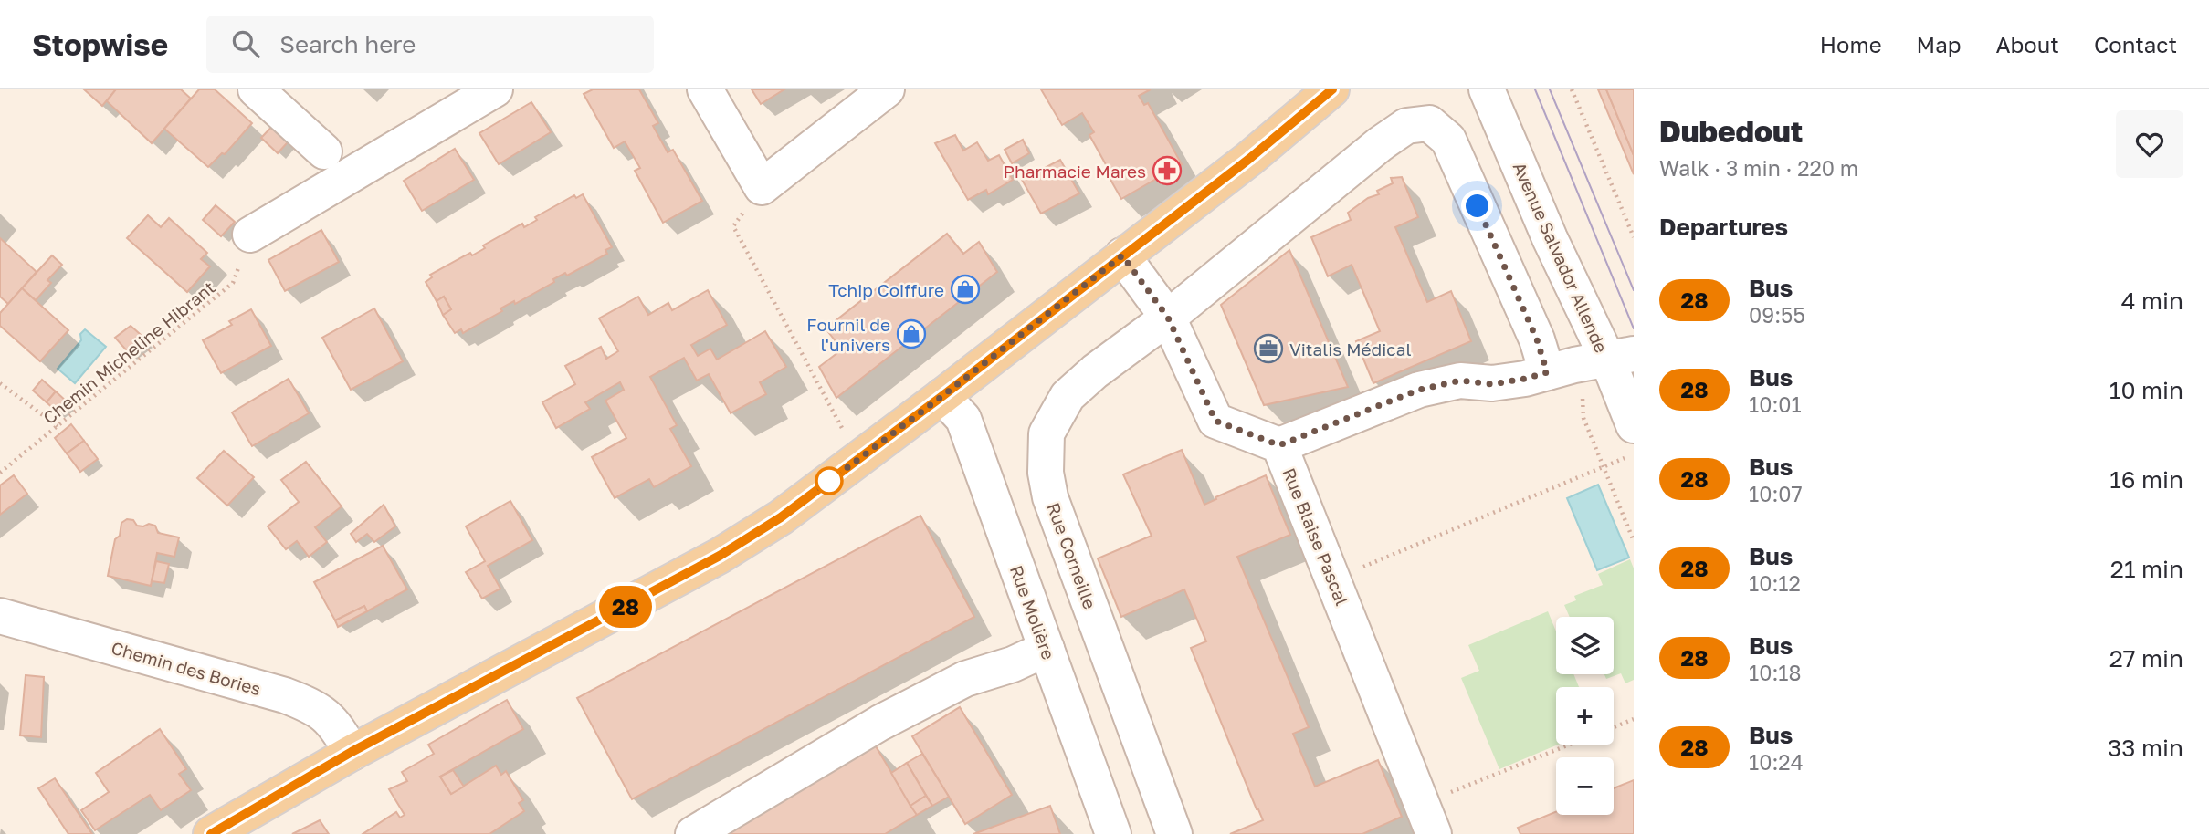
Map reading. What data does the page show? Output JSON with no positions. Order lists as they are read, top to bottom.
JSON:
{
  "streets": {
    "street": [
      "Avenue Salvador Allende",
      "Rue Blaise Pascal",
      "Rue Corneille",
      "Rue Molière",
      "Chemin des Bories"
    ],
    "path": ["Chemin Micheline Hibrant"]
  },
  "crossings": [
    ["Avenue Salvador Allende", "Rue Corneille"],
    ["Rue Blaise Pascal", "Rue Corneille"]
  ],
  "places": {
    "pharmacy": ["Pharmacie Mares"],
    "shop": ["Tchip Coiffure", "Fournil de l'univers"],
    "office": ["Vitalis Médical"]
  },
  "lines": ["bus line 28"],
  "page": {
    "header": "Stopwise",
    "search": "Search here",
    "nav": [
      "Home",
      "Map",
      "About",
      "Contact"
    ],
    "on_map": "28",
    "heading": [
      ["Dubedout", "Walk · 3 min · 220 m"],
      "Departures"
    ],
    "list": [
      {
        "mark": "28",
        "name": "Bus",
        "note": "09:55",
        "value": "4 min"
      },
      {
        "mark": "28",
        "name": "Bus",
        "note": "10:01",
        "value": "10 min"
      },
      {
        "mark": "28",
        "name": "Bus",
        "note": "10:07",
        "value": "16 min"
      },
      {
        "mark": "28",
        "name": "Bus",
        "note": "10:12",
        "value": "21 min"
      },
      {
        "mark": "28",
        "name": "Bus",
        "note": "10:18",
        "value": "27 min"
      },
      {
        "mark": "28",
        "name": "Bus",
        "note": "10:24",
        "value": "33 min"
      }
    ],
    "map_buttons": ["+", "−"]
  }
}
